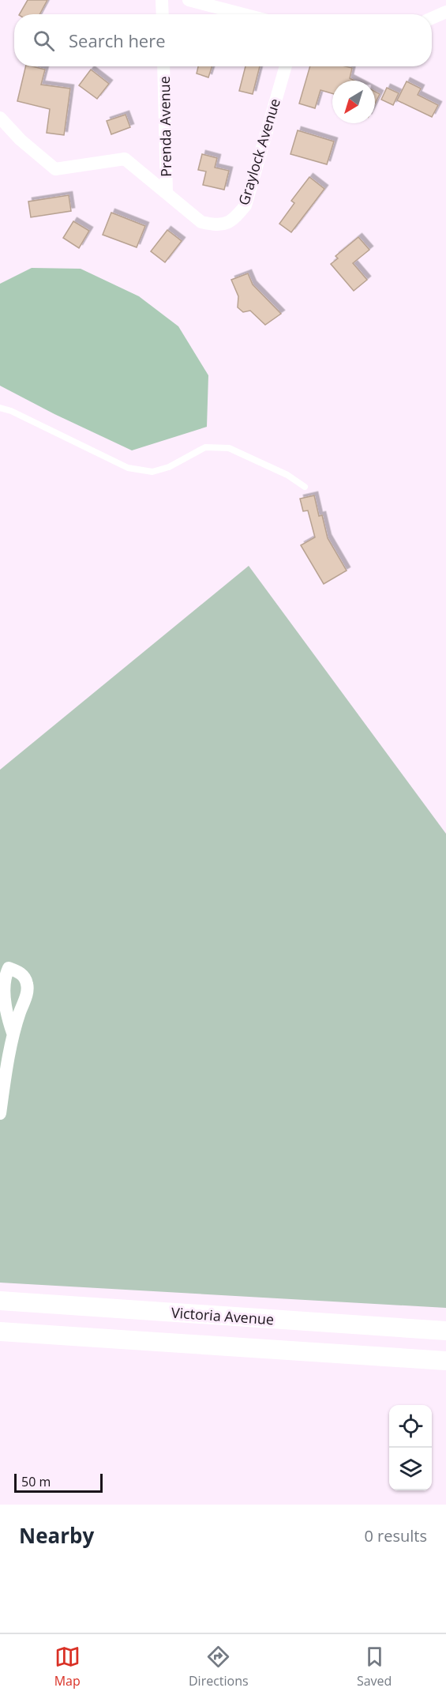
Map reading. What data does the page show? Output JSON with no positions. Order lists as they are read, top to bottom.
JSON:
{
  "streets": {
    "main road": ["Victoria Avenue"],
    "street": ["Prenda Avenue", "Graylock Avenue"]
  },
  "crossings": [
    ["Prenda Avenue", "Graylock Avenue"]
  ],
  "scale_bar": "50 m",
  "north": "bottom left",
  "page": {
    "search": "Search here",
    "scale": "50 m",
    "heading": ["Nearby", "0 results"],
    "nav": ["Map", "Directions", "Saved"]
  }
}
